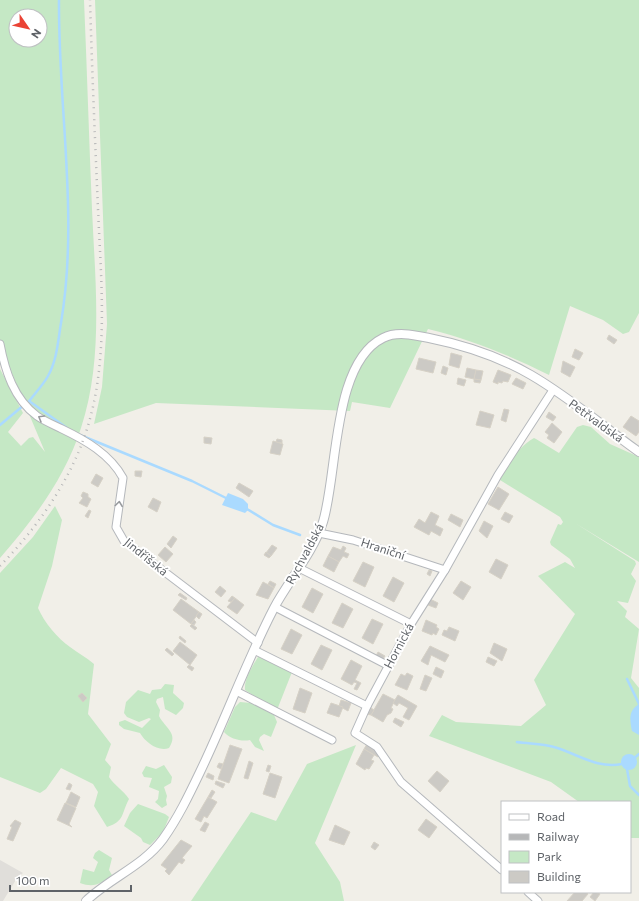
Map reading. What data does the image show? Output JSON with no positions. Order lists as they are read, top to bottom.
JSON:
{
  "streets": {
    "street": [
      "Petřvaldská",
      "Hraniční",
      "Rychvaldská",
      "Jindřišská",
      "Hornická"
    ]
  },
  "crossings": [
    ["Petřvaldská", "Rychvaldská"],
    ["Petřvaldská", "Hornická"],
    ["Hraniční", "Rychvaldská"],
    ["Hraniční", "Hornická"],
    ["Rychvaldská", "Jindřišská"],
    ["Rychvaldská", "Hornická"],
    ["Jindřišská", "Hornická"]
  ],
  "one_way": ["Jindřišská"],
  "legend": [
    "Road",
    "Railway",
    "Park",
    "Building"
  ],
  "scale_bar": "100 m",
  "north": "bottom right"
}
